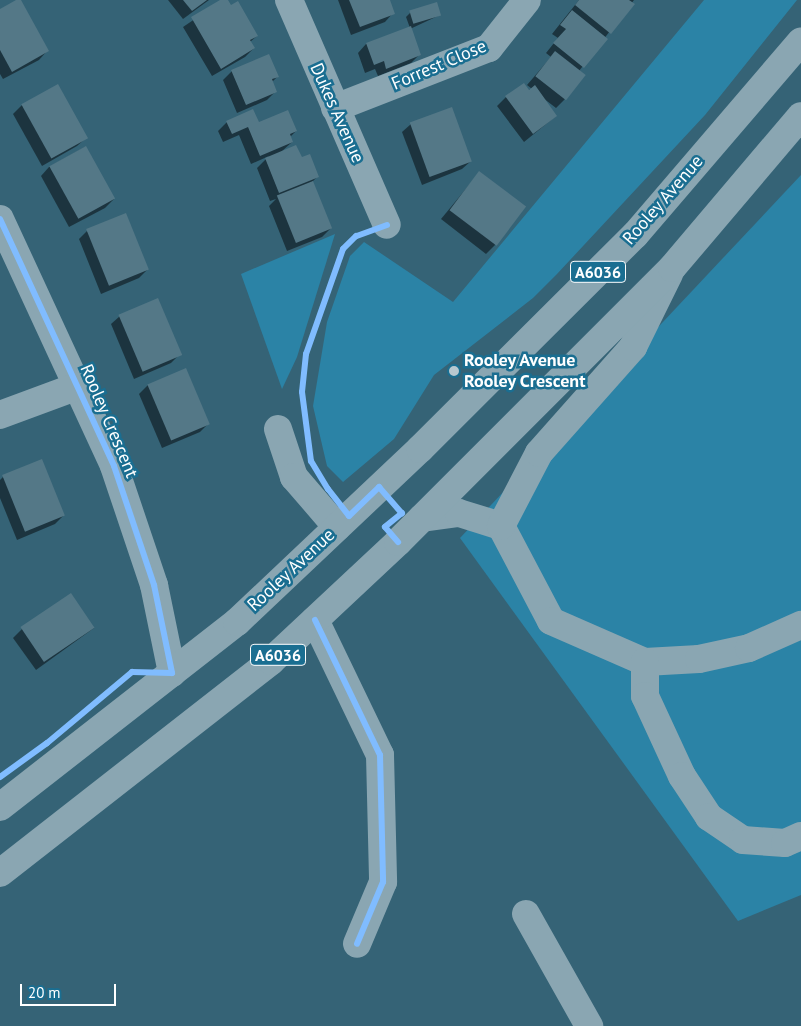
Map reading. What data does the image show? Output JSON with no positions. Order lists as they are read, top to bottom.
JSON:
{
  "streets": {
    "main road": [
      "Forrest Close",
      "Dukes Avenue",
      "Rooley Avenue",
      "A6036",
      "Rooley Crescent"
    ]
  },
  "crossings": [
    ["Forrest Close", "Dukes Avenue"],
    ["Rooley Avenue", "Rooley Crescent"]
  ],
  "places": ["Rooley Avenue Rooley Crescent"],
  "scale_bar": "20 m"
}
